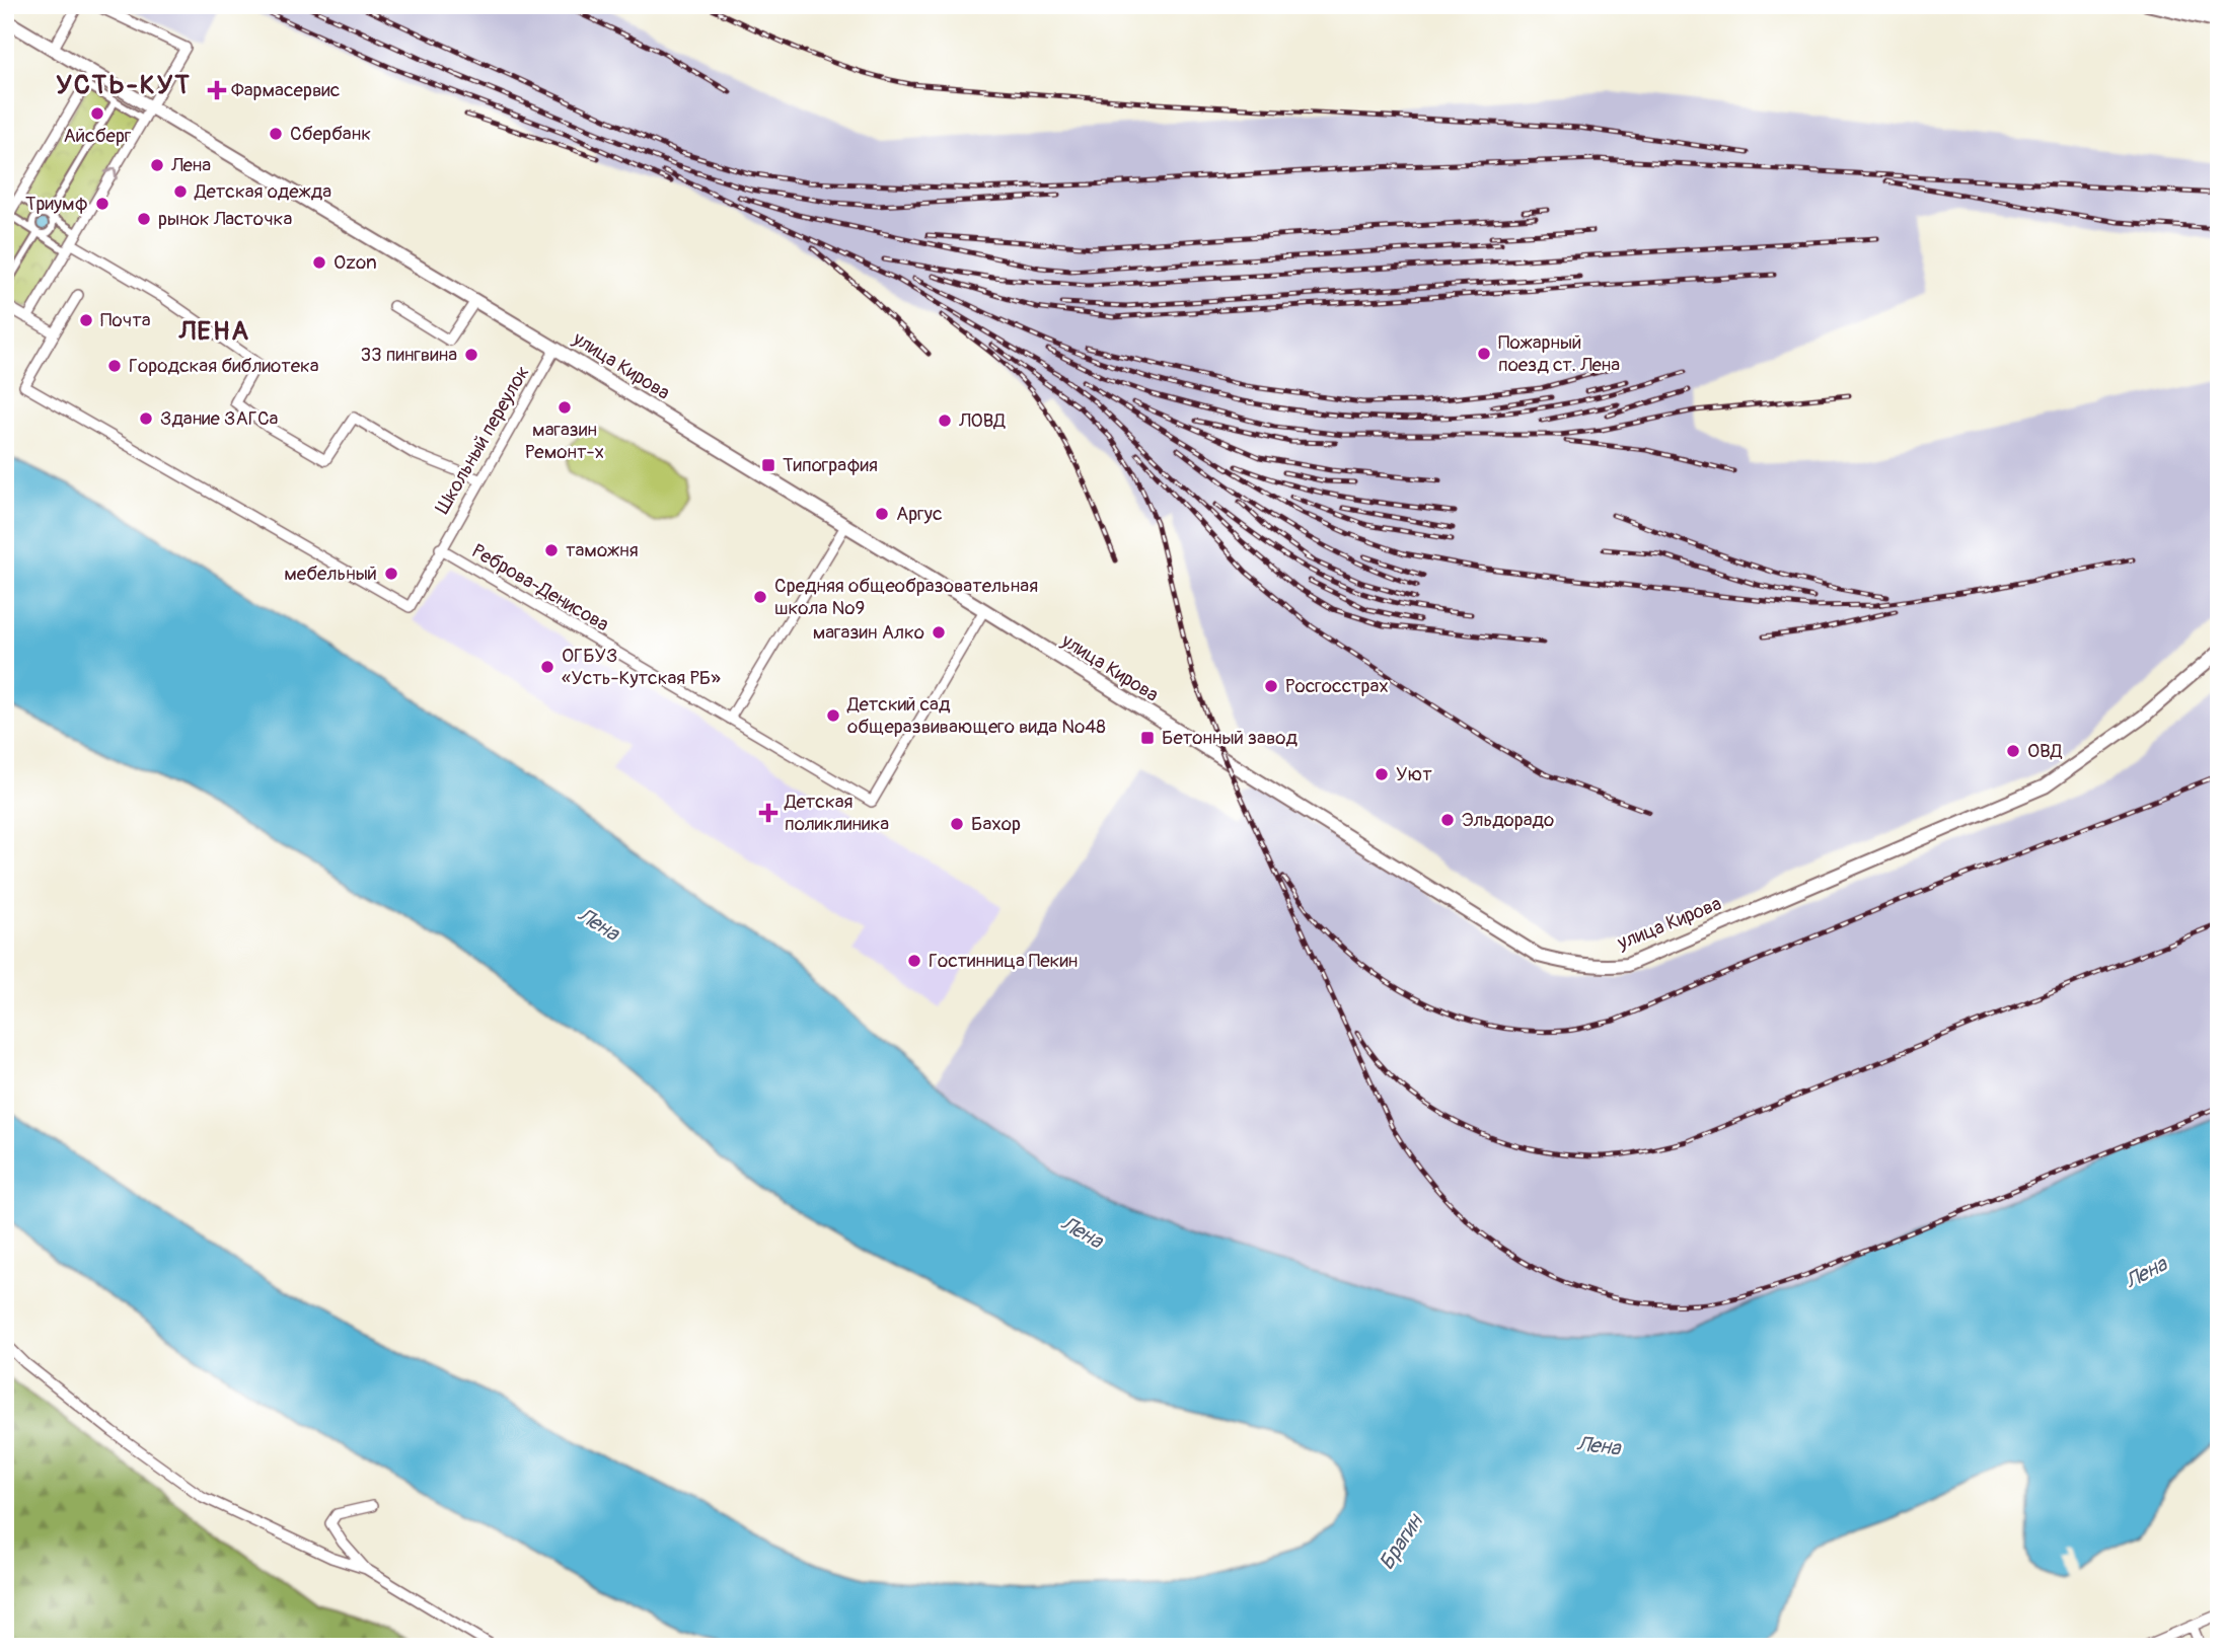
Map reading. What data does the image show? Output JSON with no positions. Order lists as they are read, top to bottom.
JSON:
{
  "streets": {
    "main road": ["улица Кирова"],
    "street": ["Школьный переулок", "Реброва-Денисова"]
  },
  "crossings": [
    ["улица Кирова", "Школьный переулок"],
    ["улица Кирова", "Реброва-Денисова"],
    ["Школьный переулок", "Реброва-Денисова"]
  ],
  "districts": ["УСТЬ-КУТ", "ЛЕНА"],
  "water": ["Лена", "Брагин"],
  "places": {
    "health": ["Фармасервис", "Детская поликлиника"],
    "other": [
      "Айсберг",
      "Сбербанк",
      "Лена",
      "Детская одежда",
      "Триумф",
      "рынок Ласточка",
      "Ozon",
      "Почта",
      "Пожарный поезд ст. Лена",
      "33 пингвина",
      "Городская библиотека",
      "магазин Ремонт-х",
      "Здание ЗАГСа",
      "ЛОВД",
      "Аргус",
      "таможня",
      "мебельный",
      "Средняя общеобразовательная школа №9",
      "магазин Алко",
      "ОГБУЗ «Усть-Кутская РБ»",
      "Росгосстрах",
      "Детский сад общеразвивающего вида №48",
      "ОВД",
      "Уют",
      "Эльдорадо",
      "Бахор",
      "Гостинница Пекин"
    ],
    "transit": ["Типография", "Бетонный завод"]
  }
}
